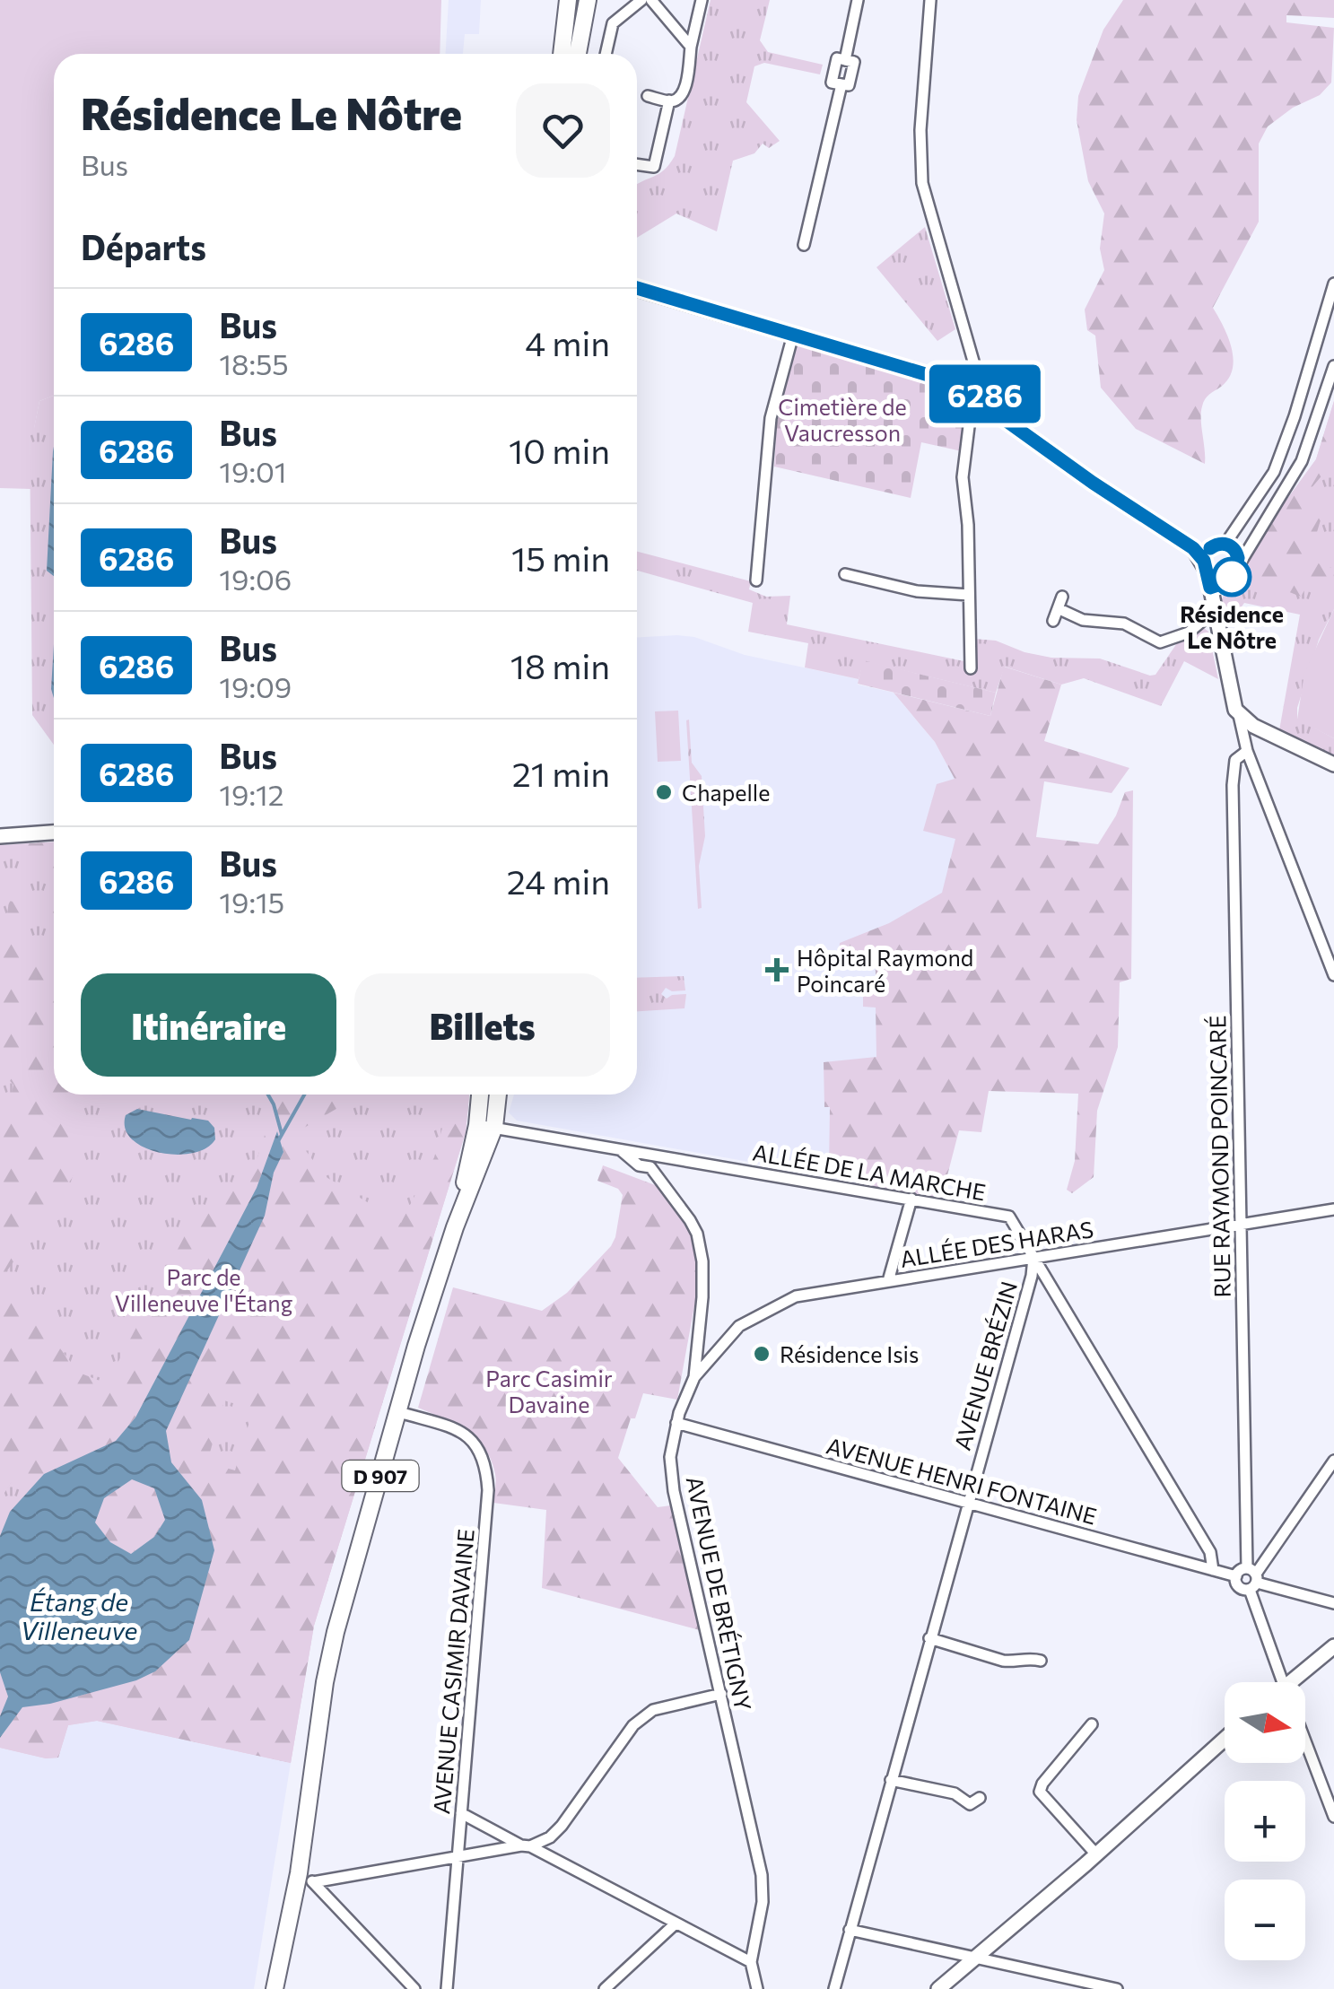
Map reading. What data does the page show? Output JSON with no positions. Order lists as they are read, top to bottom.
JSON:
{
  "streets": {
    "main road": ["D 907"],
    "street": [
      "RUE RAYMOND POINCARÉ",
      "ALLÉE DE LA MARCHE",
      "ALLÉE DES HARAS",
      "AVENUE BRÉZIN",
      "AVENUE HENRI FONTAINE",
      "AVENUE DE BRÉTIGNY",
      "AVENUE CASIMIR DAVAINE"
    ]
  },
  "crossings": [
    ["RUE RAYMOND POINCARÉ", "ALLÉE DES HARAS"],
    ["ALLÉE DE LA MARCHE", "ALLÉE DES HARAS"],
    ["ALLÉE DE LA MARCHE", "AVENUE BRÉZIN"],
    ["ALLÉE DE LA MARCHE", "D 907"],
    ["ALLÉE DE LA MARCHE", "AVENUE HENRI FONTAINE"],
    ["ALLÉE DE LA MARCHE", "AVENUE DE BRÉTIGNY"],
    ["ALLÉE DES HARAS", "AVENUE BRÉZIN"],
    ["ALLÉE DES HARAS", "AVENUE DE BRÉTIGNY"],
    ["AVENUE BRÉZIN", "AVENUE HENRI FONTAINE"],
    ["D 907", "AVENUE CASIMIR DAVAINE"],
    ["AVENUE HENRI FONTAINE", "AVENUE DE BRÉTIGNY"]
  ],
  "water": ["Étang de Villeneuve"],
  "parks": ["Cimetière de Vaucresson", "Parc de Villeneuve l'Étang", "Parc Casimir Davaine"],
  "places": {
    "other": ["Résidence Le Nôtre", "Chapelle", "Résidence Isis"],
    "health": ["Hôpital Raymond Poincaré"]
  },
  "lines": ["bus line 6286"],
  "north": "right",
  "page": {
    "on_map": "6286",
    "heading": [
      ["Résidence Le Nôtre", "Bus"],
      "Départs"
    ],
    "list": [
      {
        "mark": "6286",
        "name": "Bus",
        "note": "18:55",
        "value": "4 min"
      },
      {
        "mark": "6286",
        "name": "Bus",
        "note": "19:01",
        "value": "10 min"
      },
      {
        "mark": "6286",
        "name": "Bus",
        "note": "19:06",
        "value": "15 min"
      },
      {
        "mark": "6286",
        "name": "Bus",
        "note": "19:09",
        "value": "18 min"
      },
      {
        "mark": "6286",
        "name": "Bus",
        "note": "19:12",
        "value": "21 min"
      },
      {
        "mark": "6286",
        "name": "Bus",
        "note": "19:15",
        "value": "24 min"
      }
    ],
    "buttons": ["Itinéraire", "Billets"],
    "map_buttons": ["+", "−"]
  }
}
